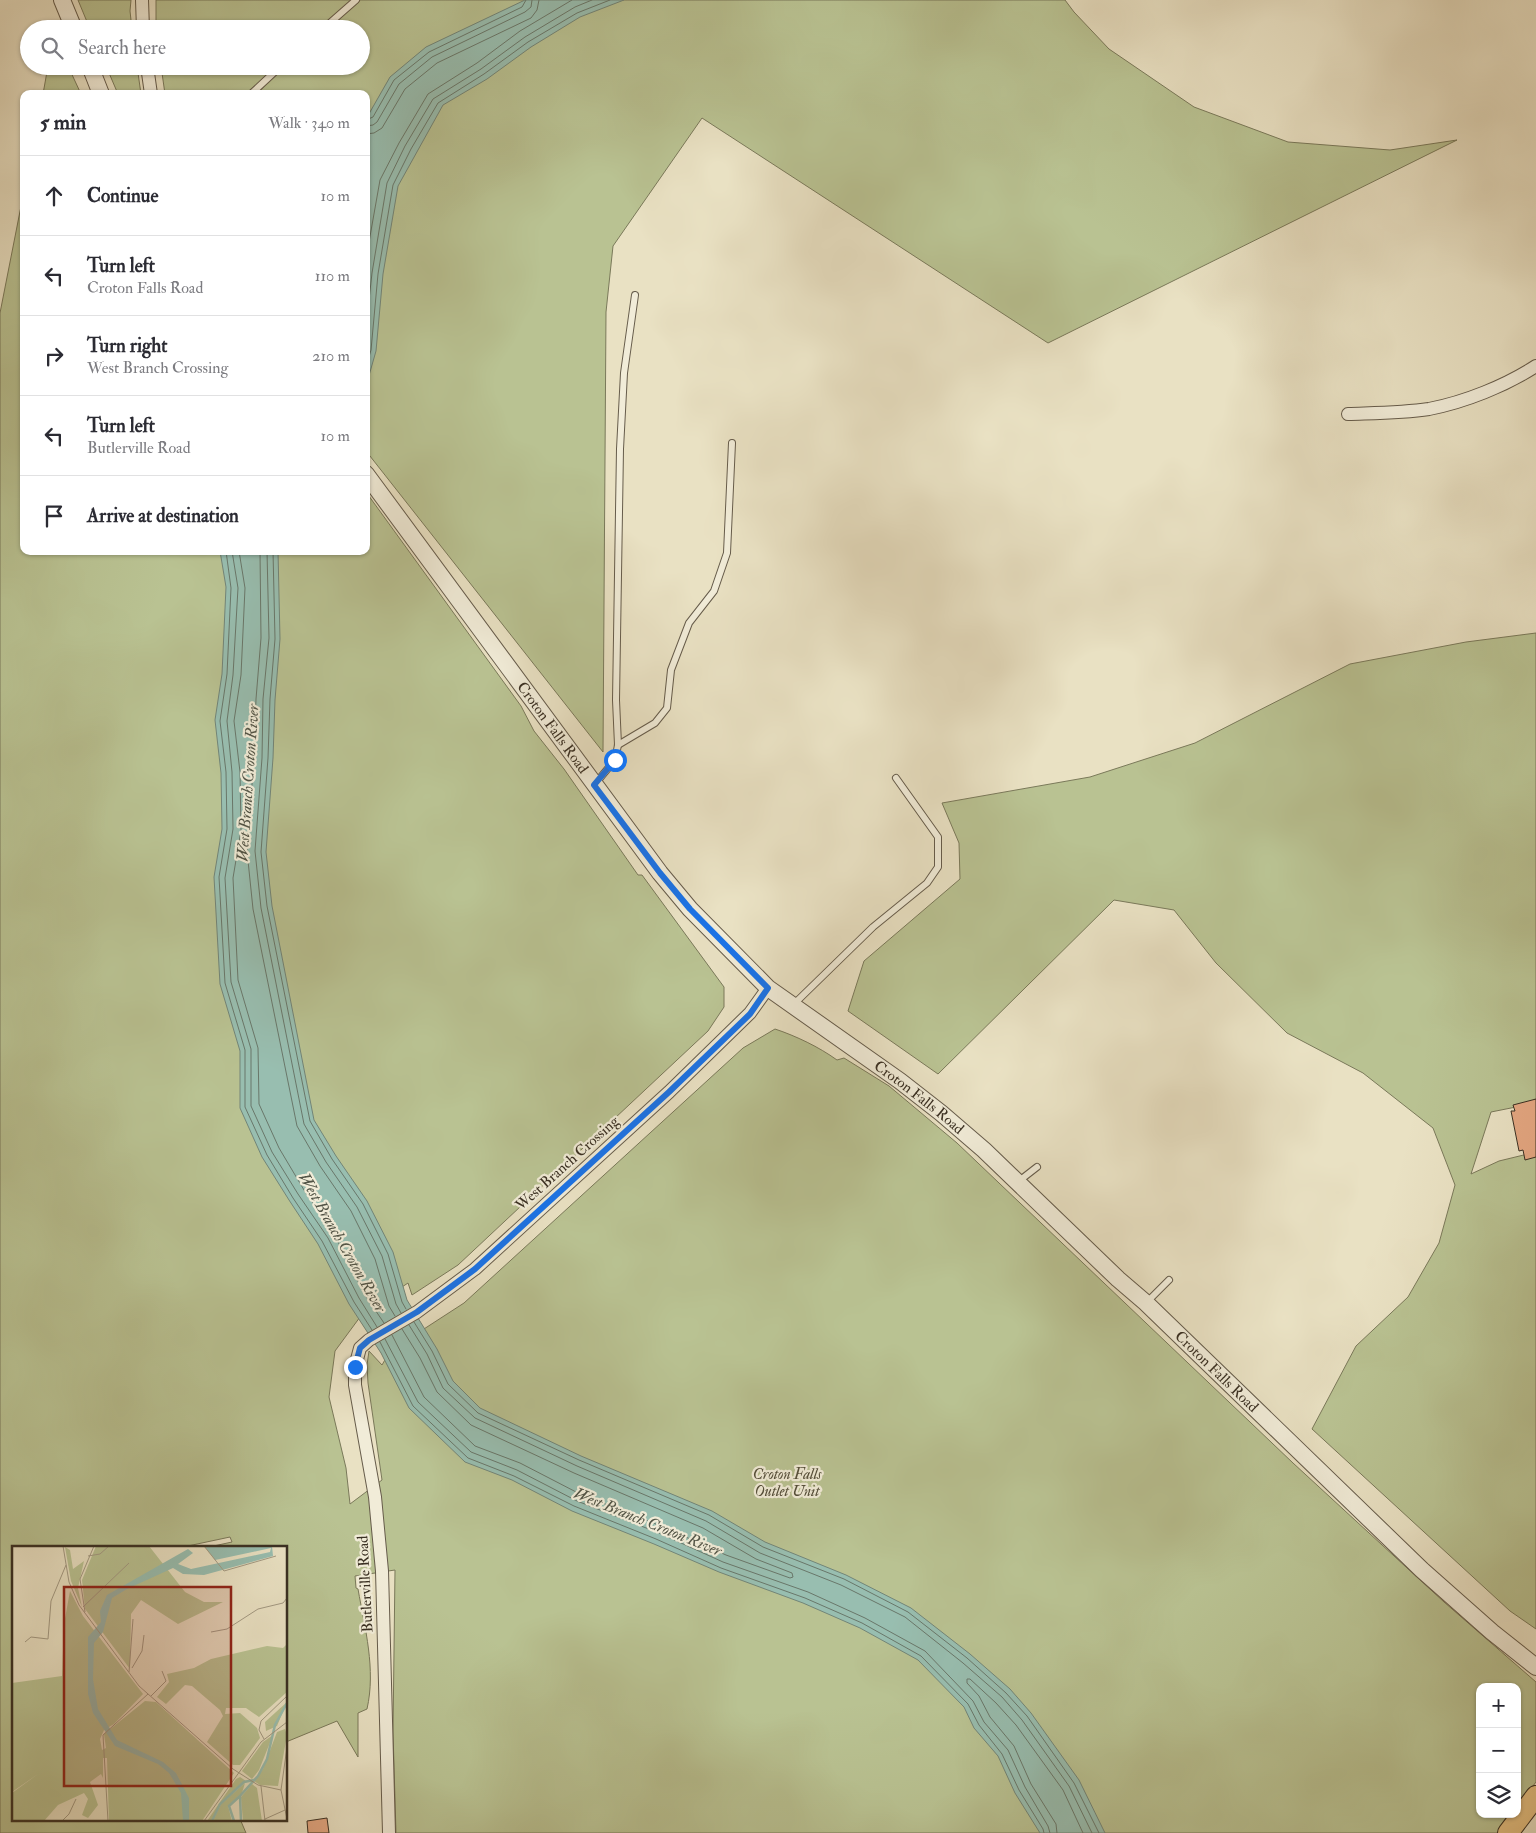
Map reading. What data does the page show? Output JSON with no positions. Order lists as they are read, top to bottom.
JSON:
{
  "streets": {
    "street": ["Croton Falls Road", "West Branch Crossing", "Butlerville Road"]
  },
  "crossings": [
    ["Croton Falls Road", "West Branch Crossing"],
    ["West Branch Crossing", "Butlerville Road"]
  ],
  "water": ["West Branch Croton River"],
  "parks": ["Croton Falls Outlet Unit"],
  "page": {
    "search": "Search here",
    "heading": ["5 min", "Walk · 340 m"],
    "list": [
      ["Continue", "10 m"],
      ["Turn left", "Croton Falls Road", "110 m"],
      ["Turn right", "West Branch Crossing", "210 m"],
      ["Turn left", "Butlerville Road", "10 m"],
      "Arrive at destination"
    ],
    "map_buttons": ["+", "−"]
  }
}
